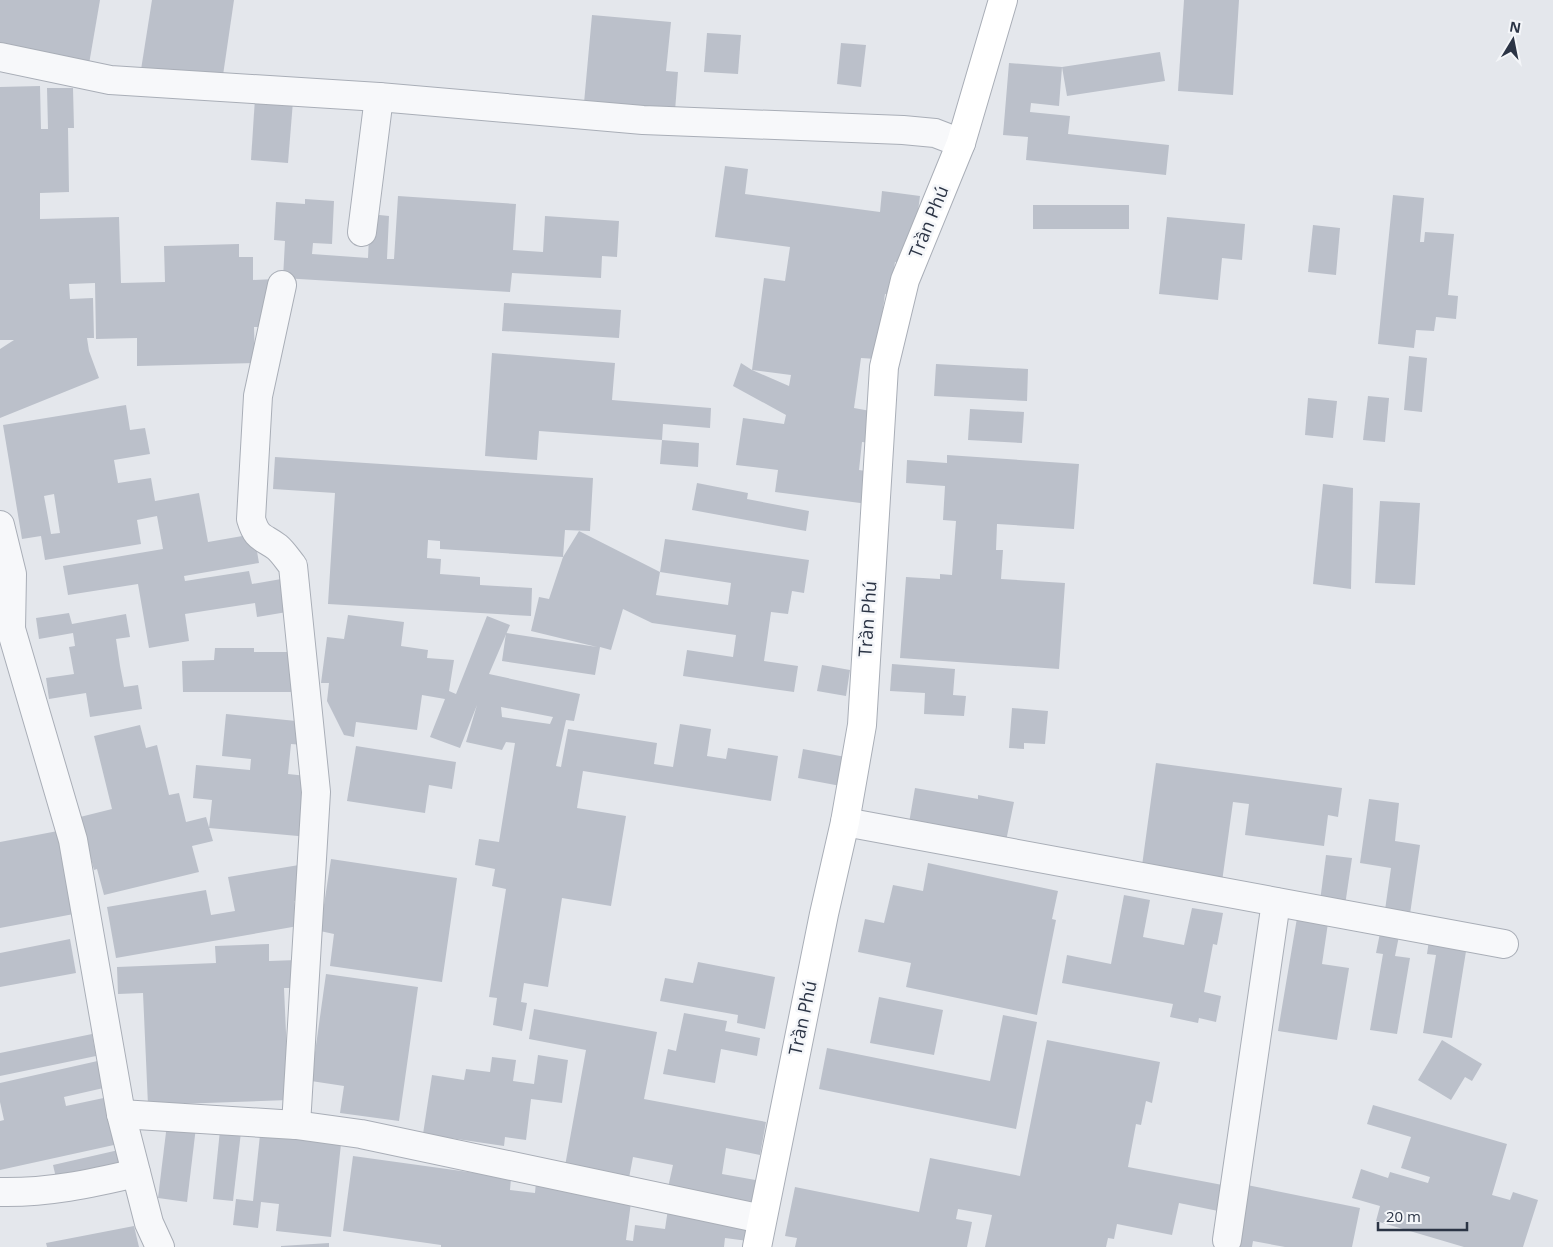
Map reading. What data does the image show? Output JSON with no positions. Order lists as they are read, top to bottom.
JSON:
{
  "streets": {
    "street": ["Trần Phú"]
  },
  "scale_bar": "20 m",
  "north": "top"
}
